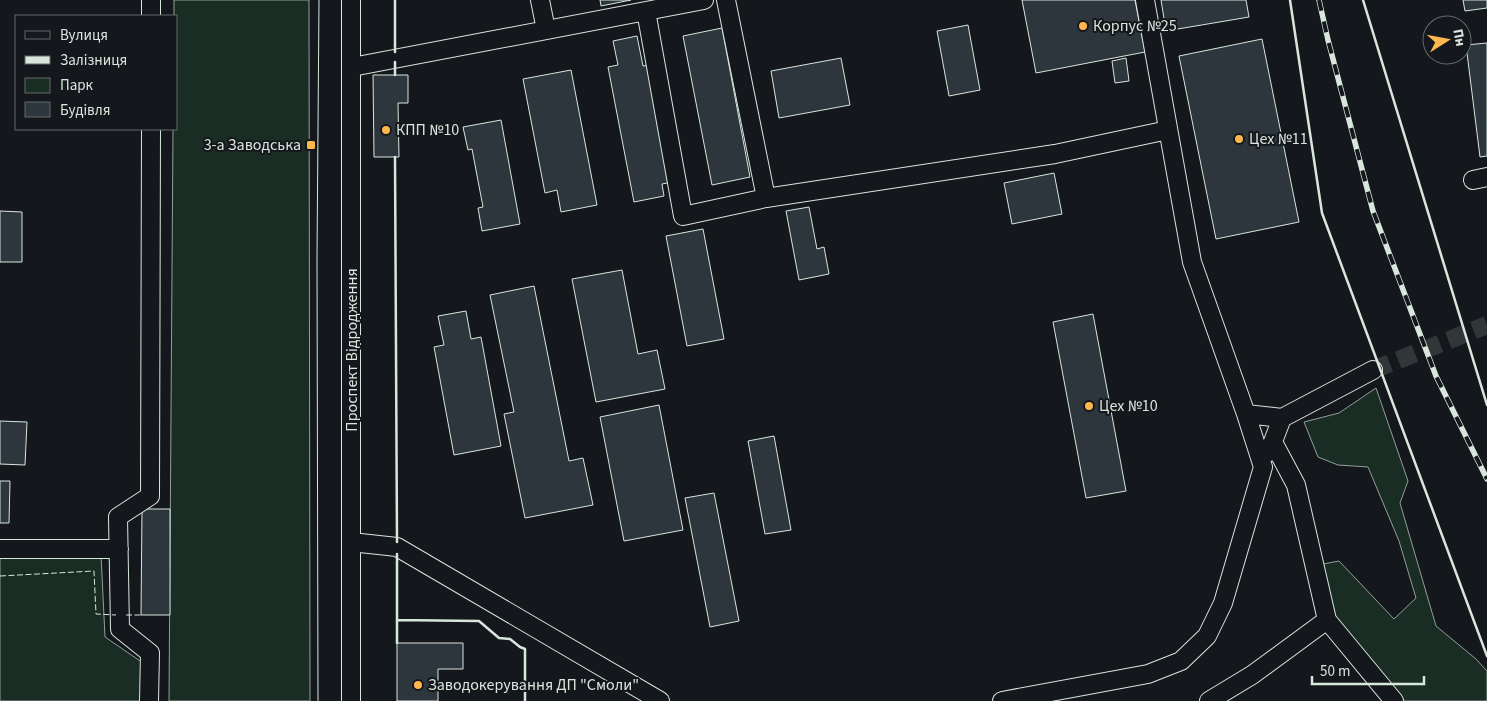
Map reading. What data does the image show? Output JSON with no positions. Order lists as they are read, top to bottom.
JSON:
{
  "streets": {
    "street": ["Проспект Відродження"]
  },
  "places": {
    "other": [
      "Корпус №25",
      "КПП №10",
      "Цех №11",
      "Цех №10",
      "Заводокерування ДП \"Смоли\""
    ],
    "transit": ["3-а Заводська"]
  },
  "legend": [
    "Вулиця",
    "Залізниця",
    "Парк",
    "Будівля"
  ],
  "scale_bar": "50 m",
  "north": "right"
}
